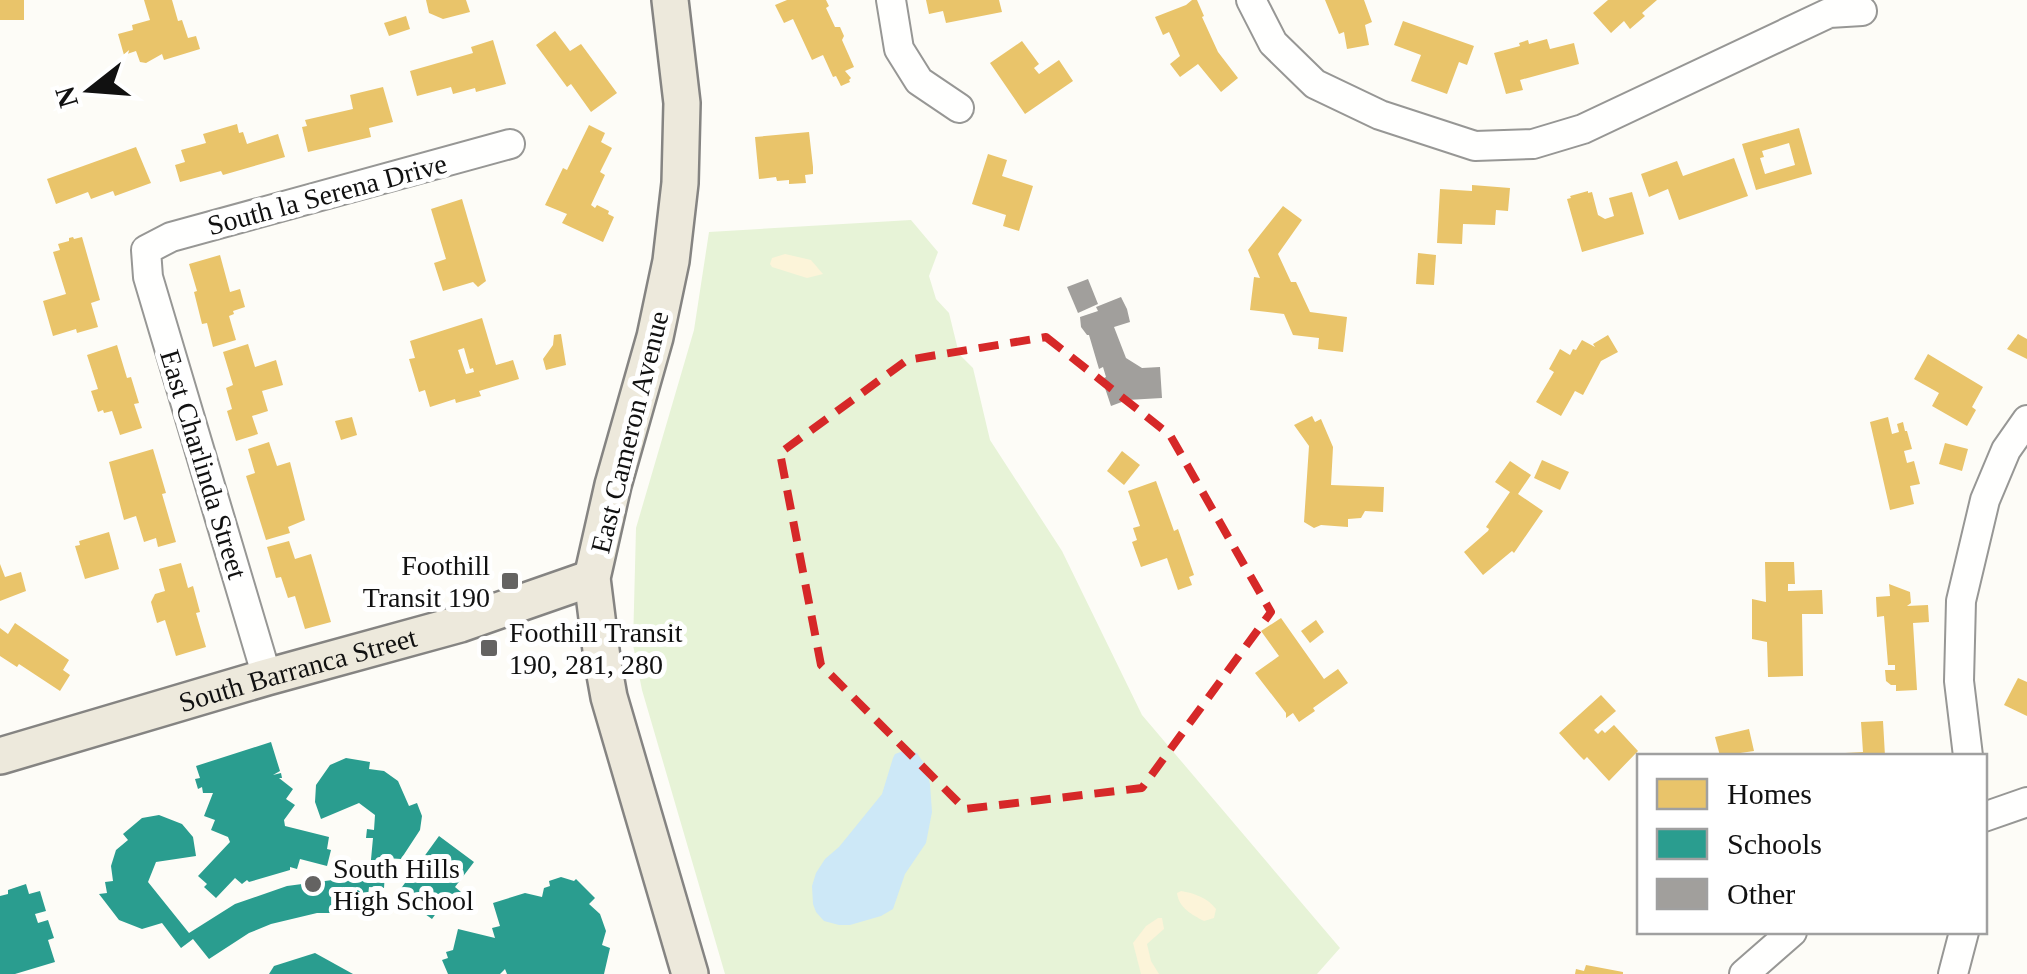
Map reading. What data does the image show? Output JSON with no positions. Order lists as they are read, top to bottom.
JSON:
{
  "streets": {
    "main road": ["East Cameron Avenue", "South Barranca Street"],
    "street": ["South la Serena Drive", "East Charlinda Street"]
  },
  "crossings": [
    ["South la Serena Drive", "East Charlinda Street"],
    ["East Cameron Avenue", "South Barranca Street"],
    ["East Charlinda Street", "South Barranca Street"]
  ],
  "places": {
    "transit": ["Foothill Transit 190", "Foothill Transit 190, 281, 280"],
    "other": ["South Hills High School"]
  },
  "legend": ["Homes", "Schools", "Other"],
  "north": "left"
}
